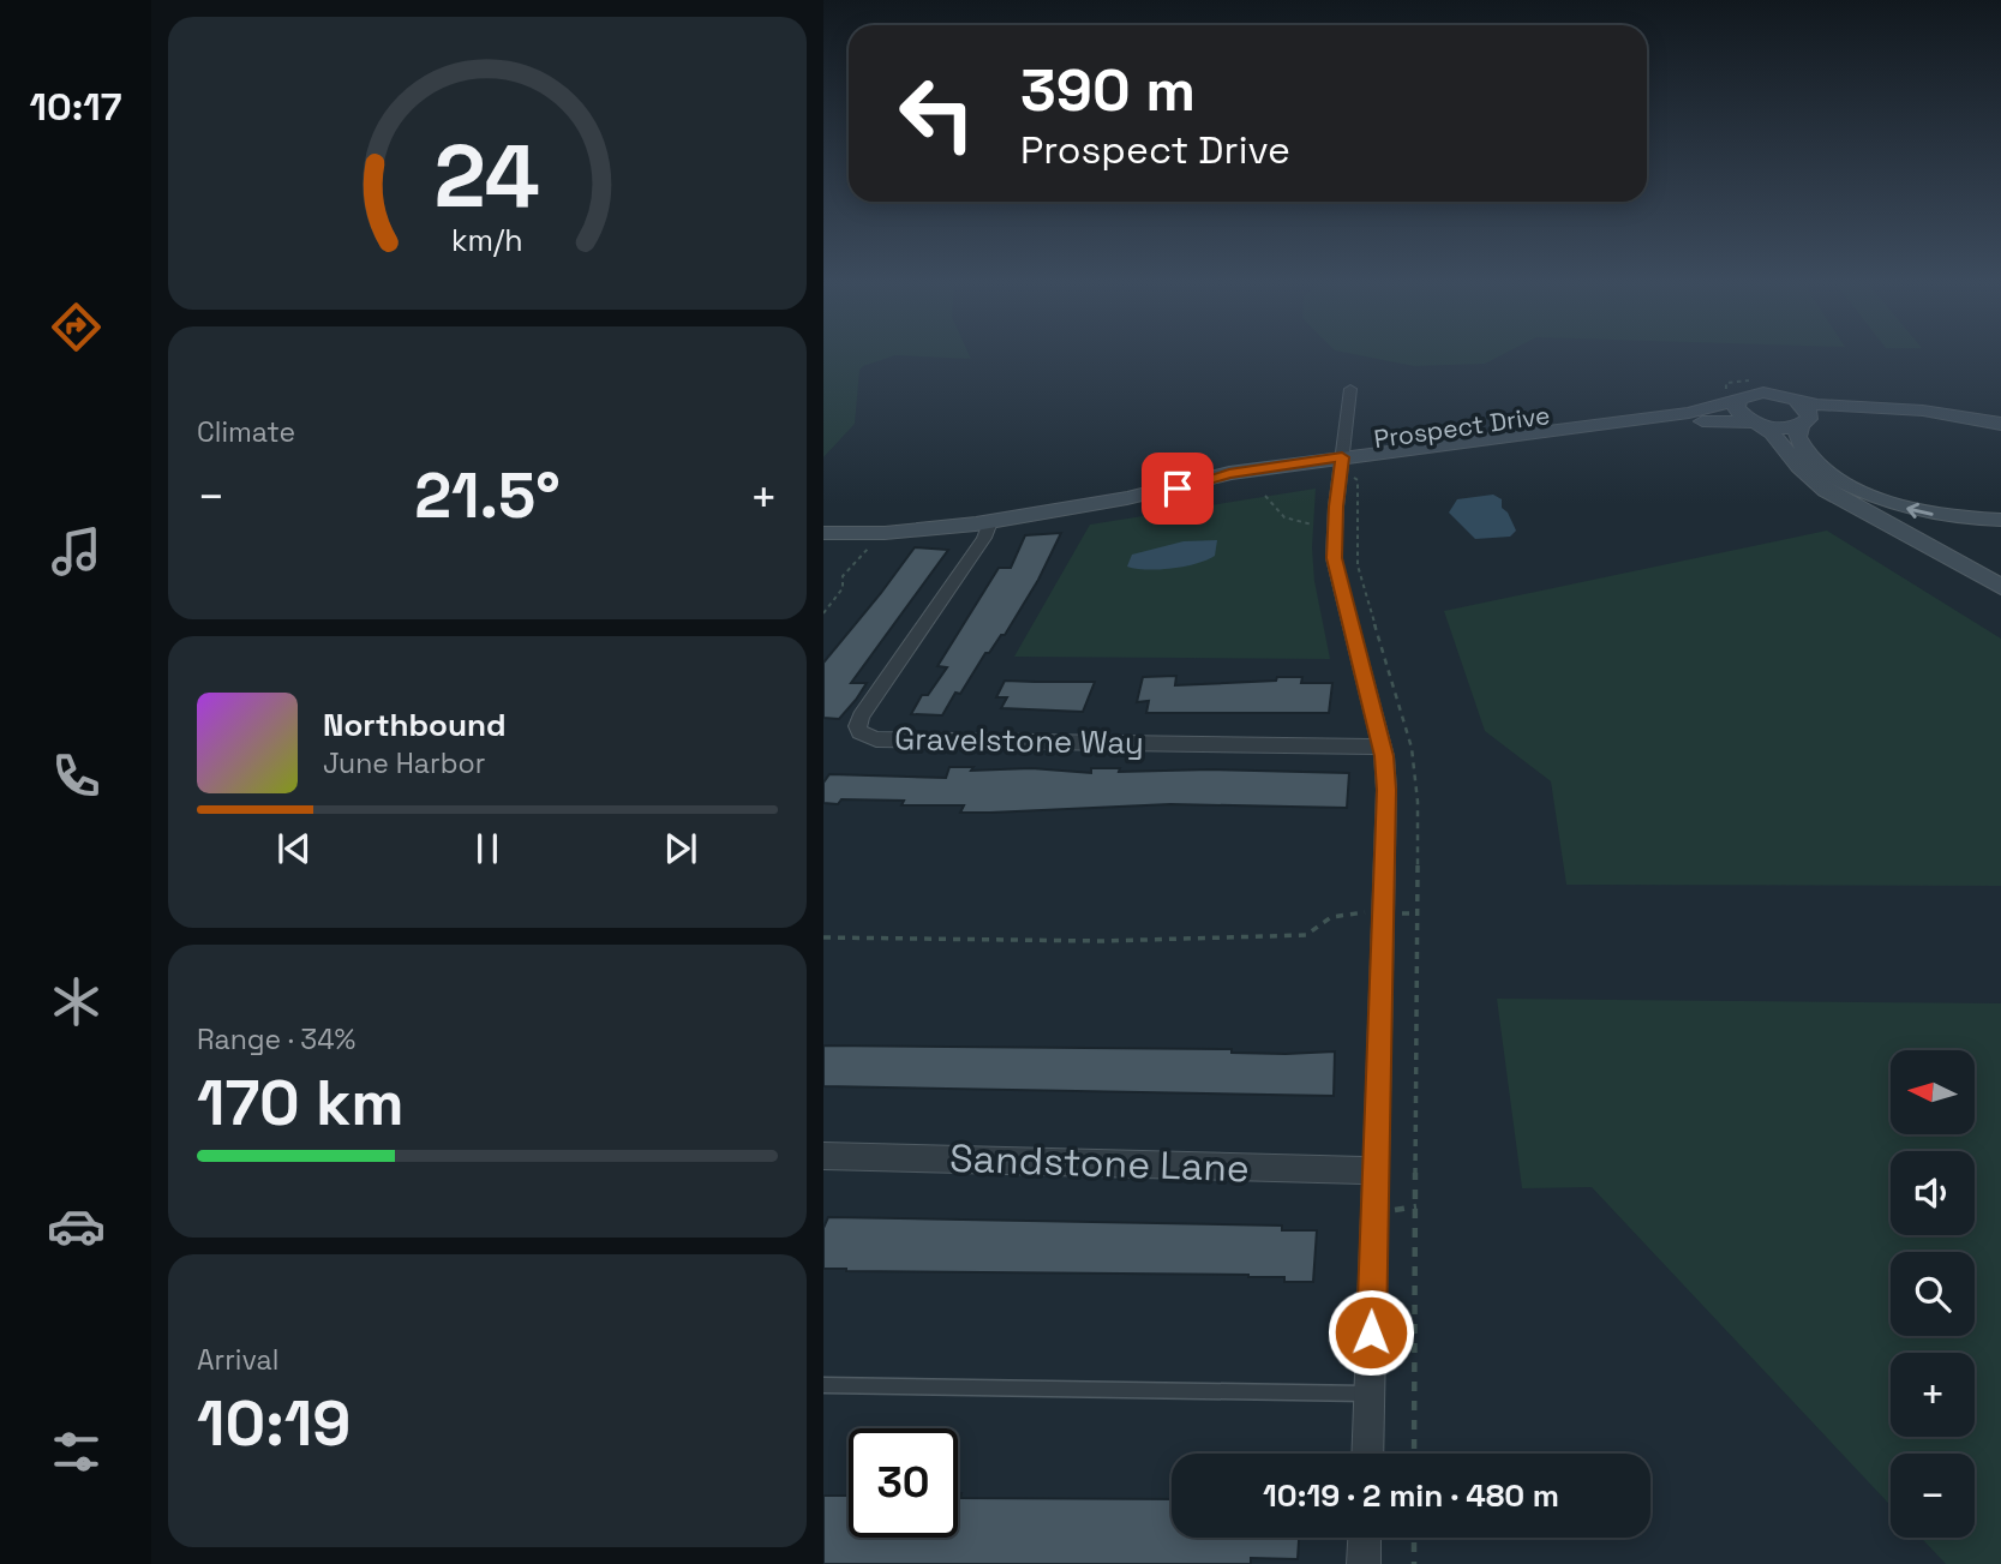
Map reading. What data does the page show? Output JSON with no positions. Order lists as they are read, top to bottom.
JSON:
{
  "streets": {
    "street": ["Prospect Drive", "Gravelstone Way", "Sandstone Lane"]
  },
  "crossings": [
    ["Prospect Drive", "Gravelstone Way"]
  ],
  "north": "left",
  "page": {
    "tabs": "10:17",
    "turn": ["390 m", "Prospect Drive"],
    "tile": [
      "Climate",
      ["Range · 34%", "170 km"],
      ["Arrival", "10:19"]
    ],
    "heat": ["−", "21.5°", "+"],
    "song": ["Northbound", "June Harbor"],
    "map_buttons": ["+", "−"],
    "limit": "30",
    "trip": "10:19 · 2 min · 480 m",
    "gauge": ["24", "km/h"]
  }
}
